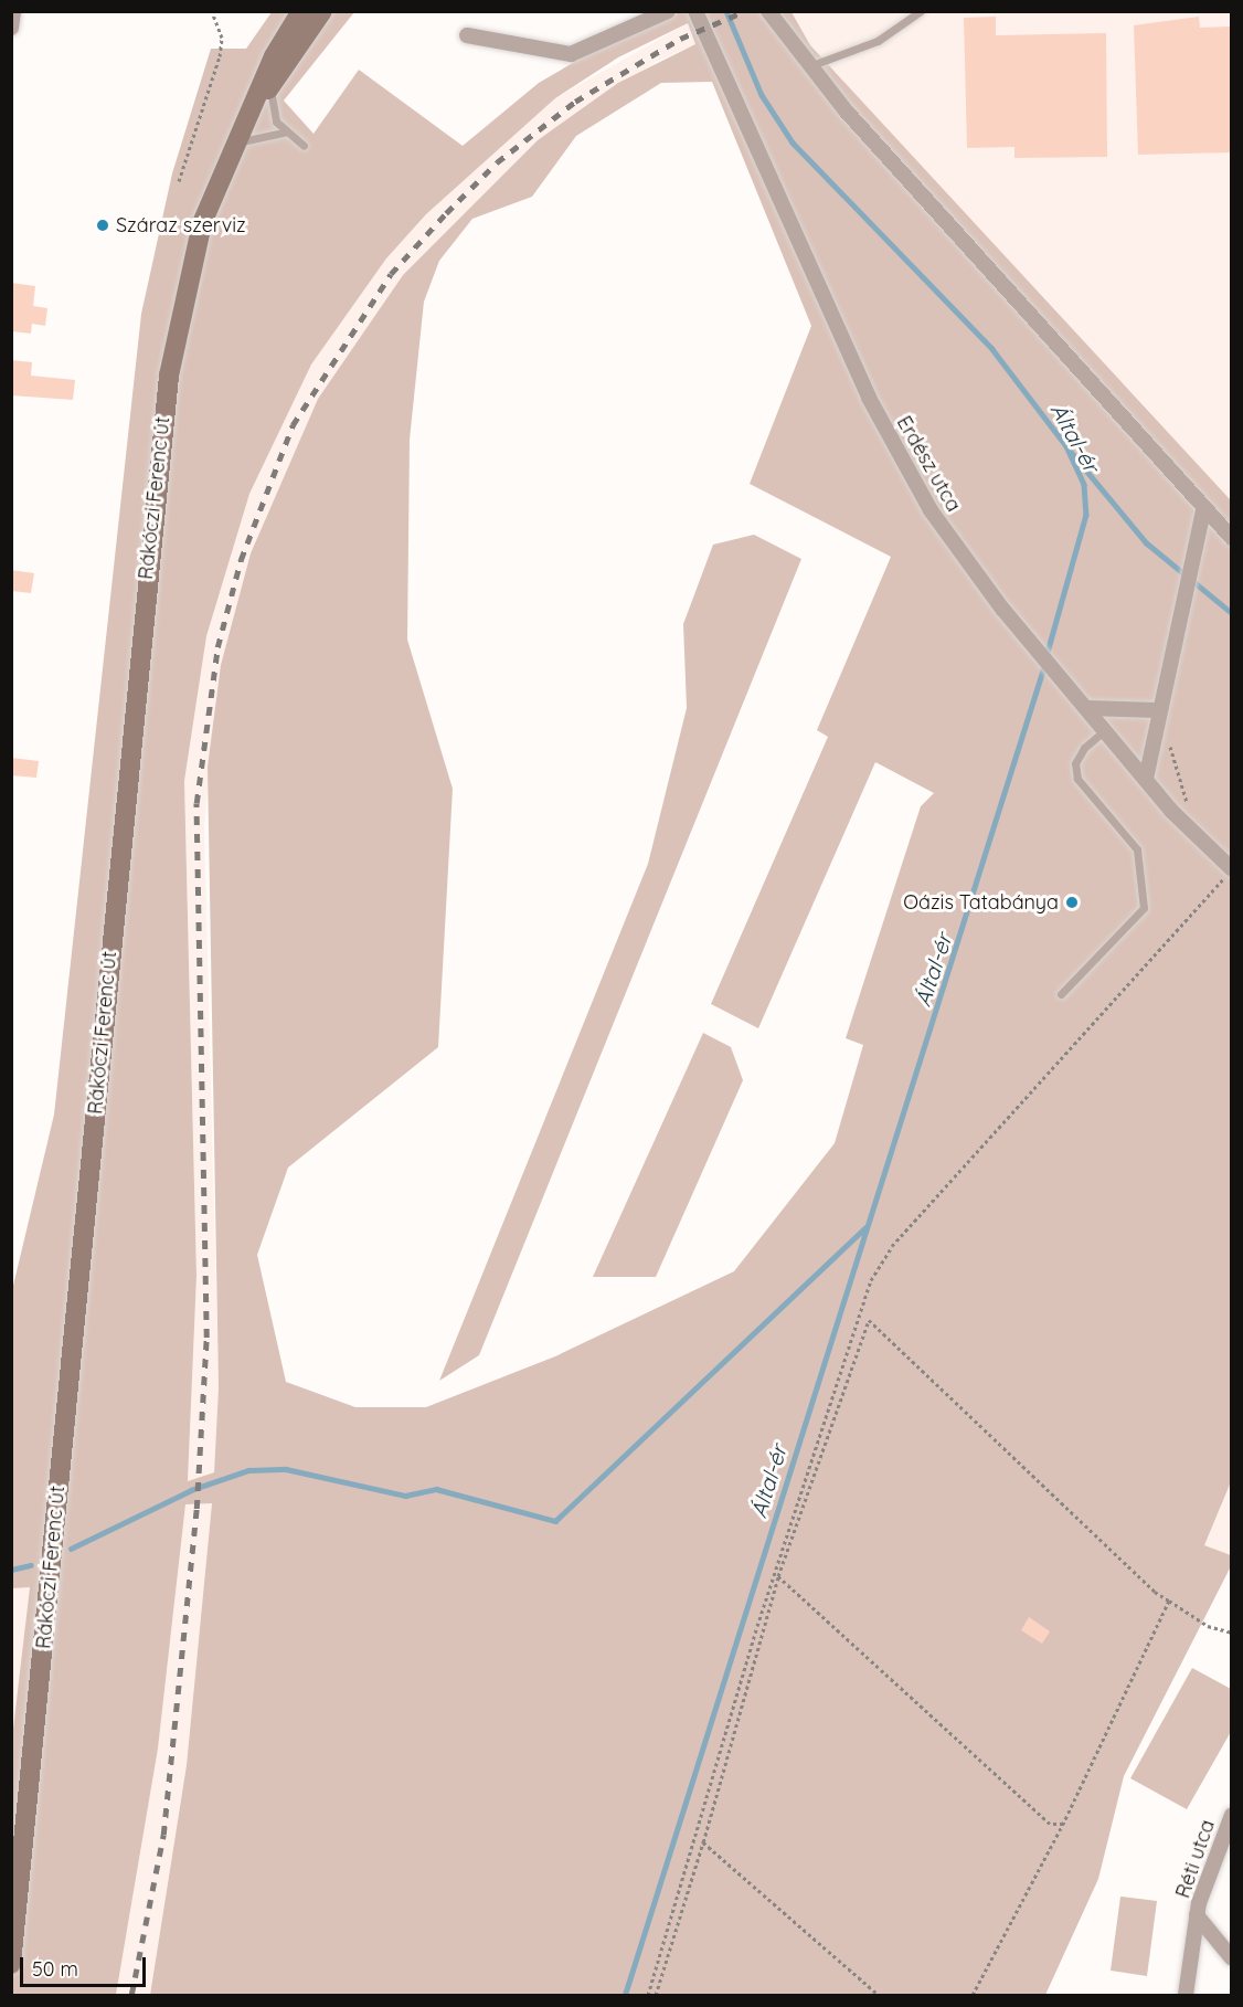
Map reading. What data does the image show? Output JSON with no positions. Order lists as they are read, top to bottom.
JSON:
{
  "streets": {
    "main road": ["Rákóczi Ferenc út"],
    "street": ["Erdész utca", "Réti utca"]
  },
  "water": ["Által-ér"],
  "places": ["Száraz szerviz", "Oázis Tatabánya"],
  "scale_bar": "50 m"
}
